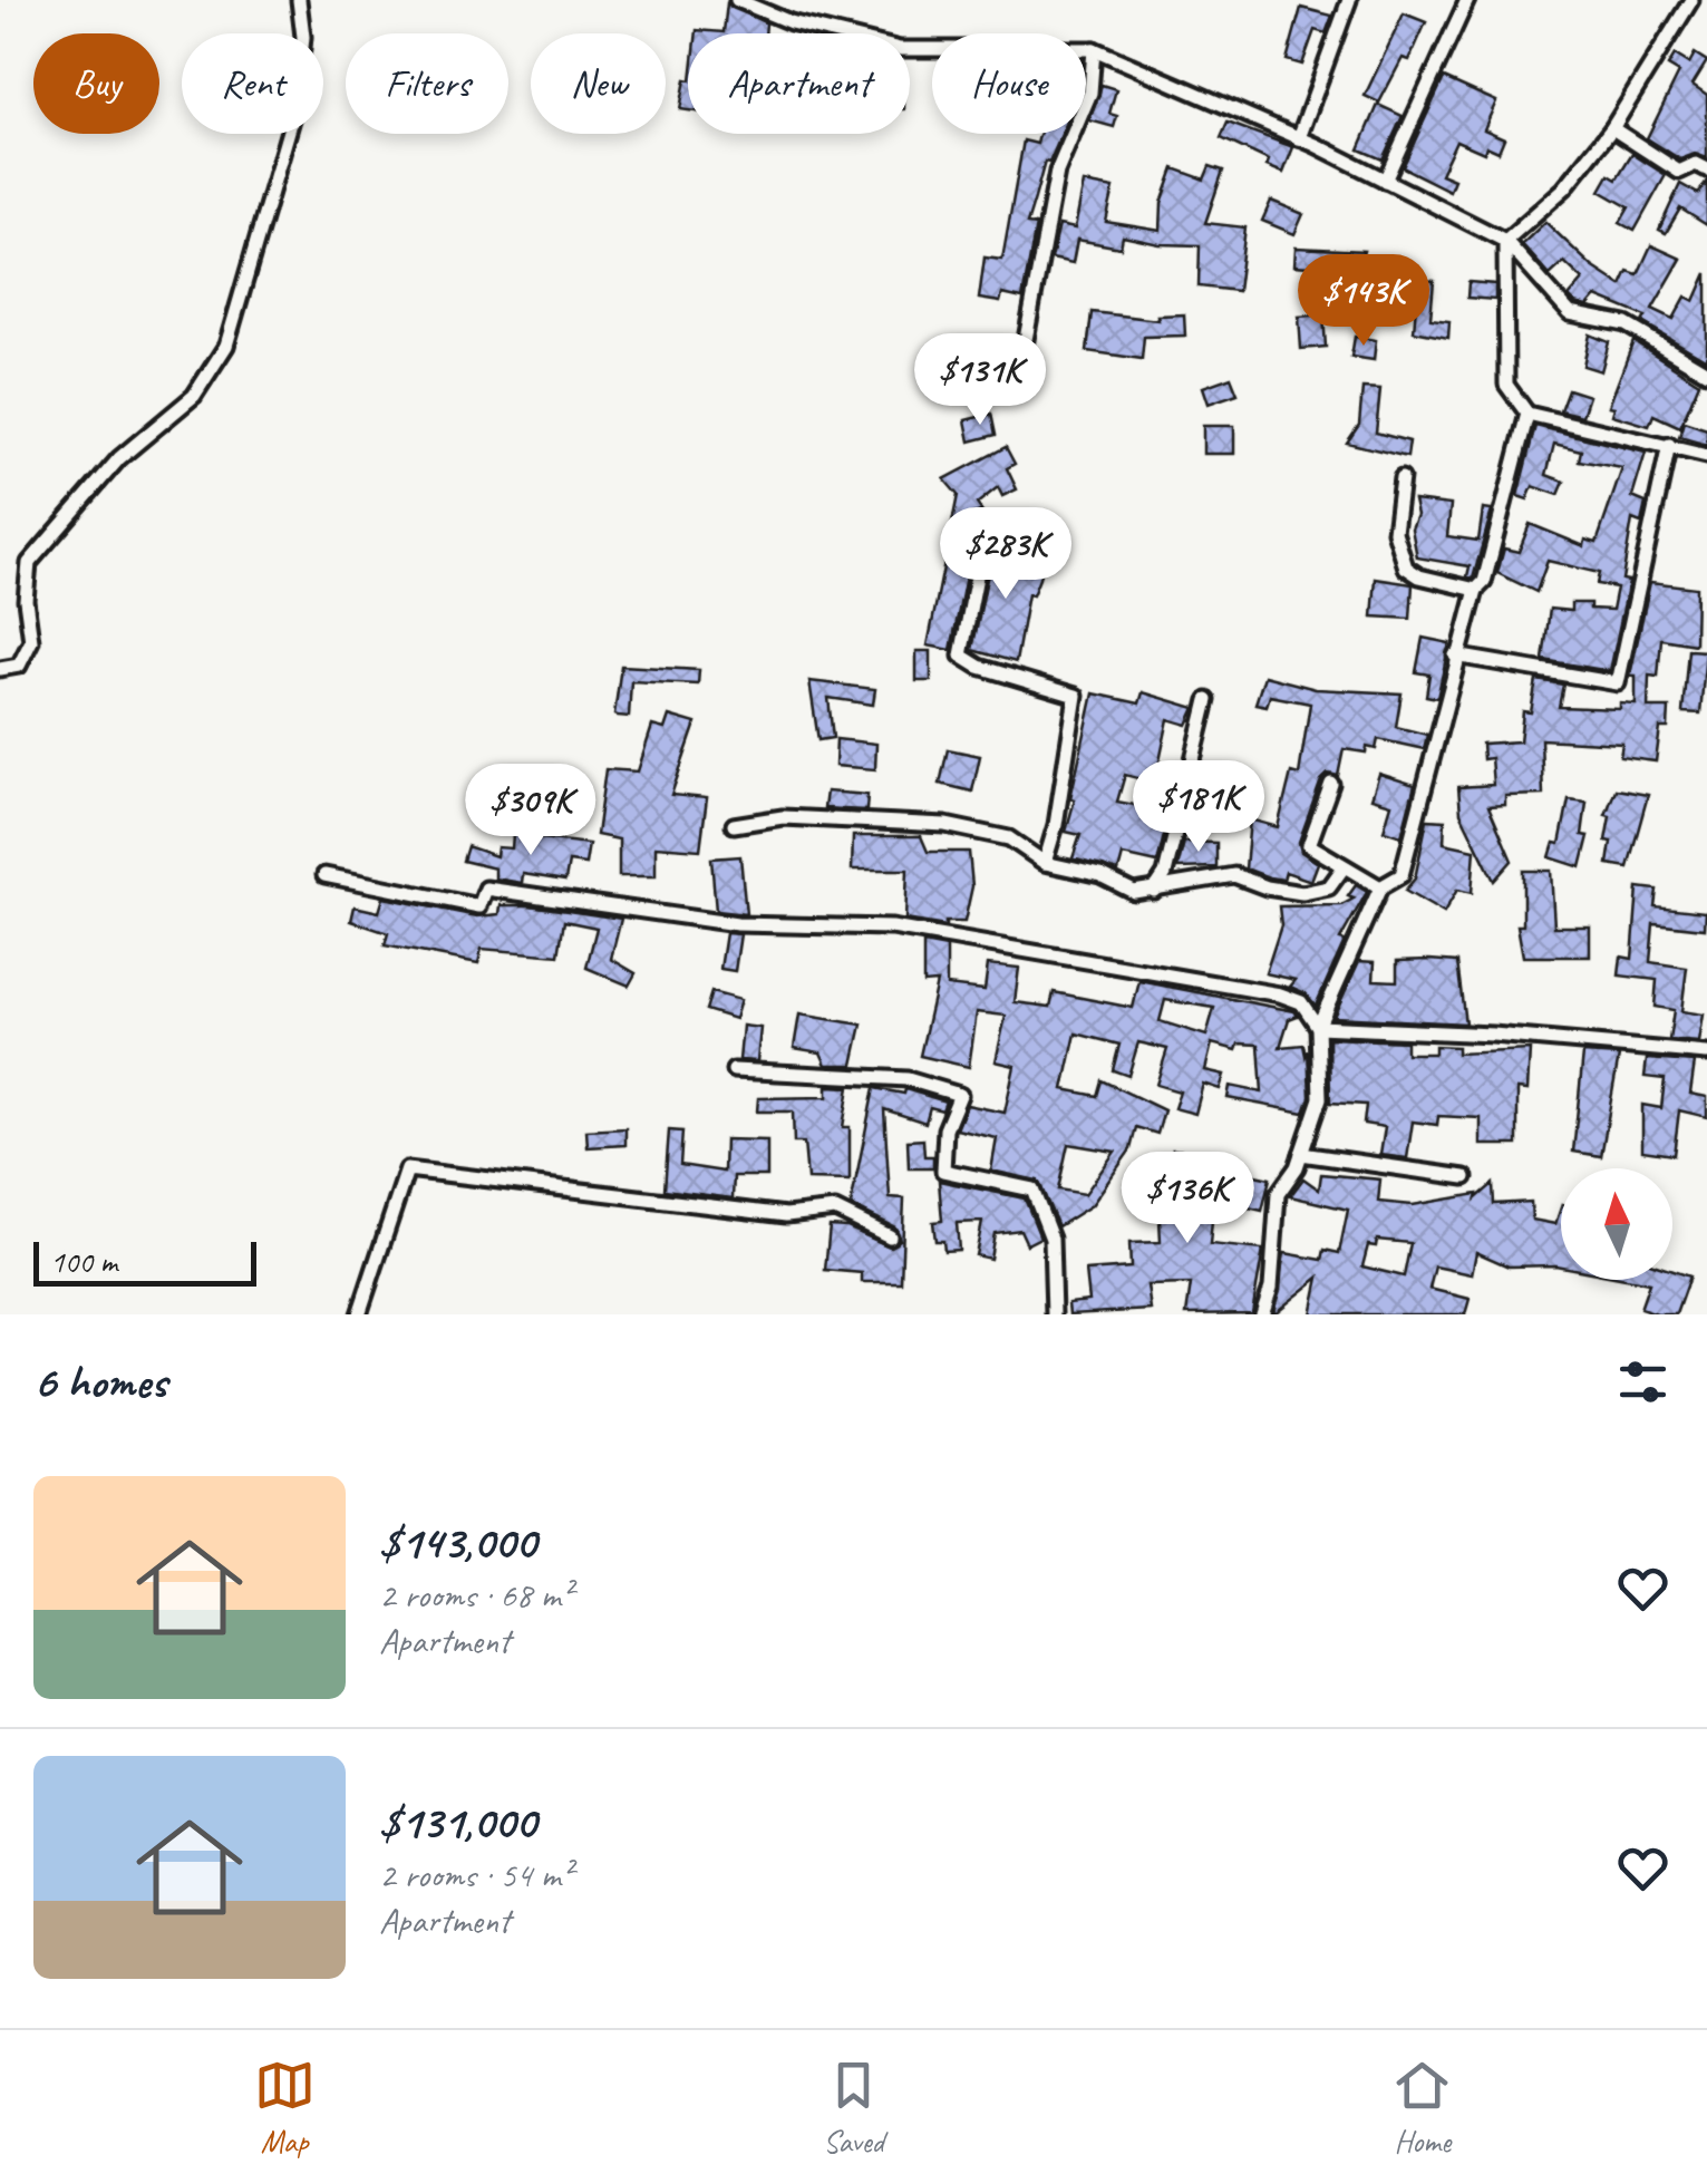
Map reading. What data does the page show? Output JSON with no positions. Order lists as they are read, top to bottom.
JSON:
{
  "scale_bar": "100 m",
  "north": "top",
  "page": {
    "chip": [
      "Buy",
      "Rent",
      "Filters",
      "New",
      "Apartment",
      "House"
    ],
    "price": [
      "$143K",
      "$131K",
      "$283K",
      "$181K",
      "$309K",
      "$136K"
    ],
    "scale": "100 m",
    "heading": "6 homes",
    "list": [
      {
        "name": "$143,000",
        "note": "2 rooms · 68 m² · Apartment"
      },
      {
        "name": "$131,000",
        "note": "2 rooms · 54 m² · Apartment"
      }
    ],
    "tabs": ["Map", "Saved", "Home"]
  }
}
